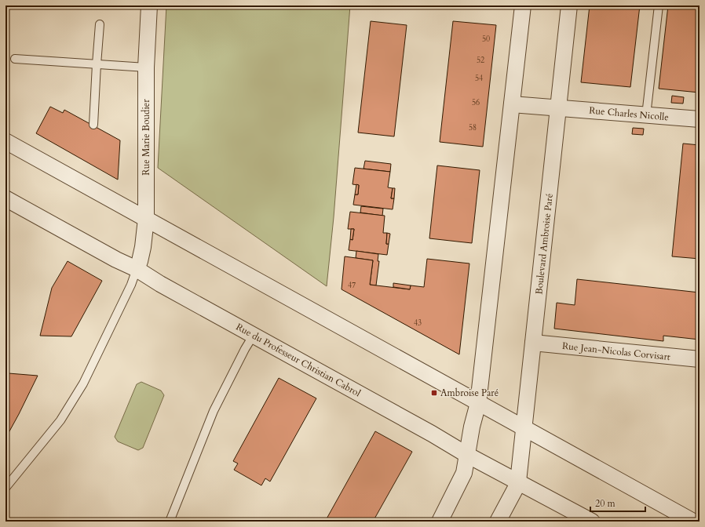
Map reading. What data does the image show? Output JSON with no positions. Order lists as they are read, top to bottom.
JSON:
{
  "streets": {
    "street": [
      "Rue Charles Nicolle",
      "Rue Marie Boudier",
      "Boulevard Ambroise Paré",
      "Rue Jean-Nicolas Corvisart",
      "Rue du Professeur Christian Cabrol"
    ]
  },
  "crossings": [
    ["Rue Charles Nicolle", "Boulevard Ambroise Paré"],
    ["Rue Marie Boudier", "Rue du Professeur Christian Cabrol"],
    ["Boulevard Ambroise Paré", "Rue Jean-Nicolas Corvisart"],
    ["Boulevard Ambroise Paré", "Rue du Professeur Christian Cabrol"]
  ],
  "places": {
    "transit": ["Ambroise Paré"]
  },
  "house_numbers": [
    "50",
    "52",
    "54",
    "56",
    "58",
    "47",
    "43"
  ],
  "scale_bar": "20 m"
}
